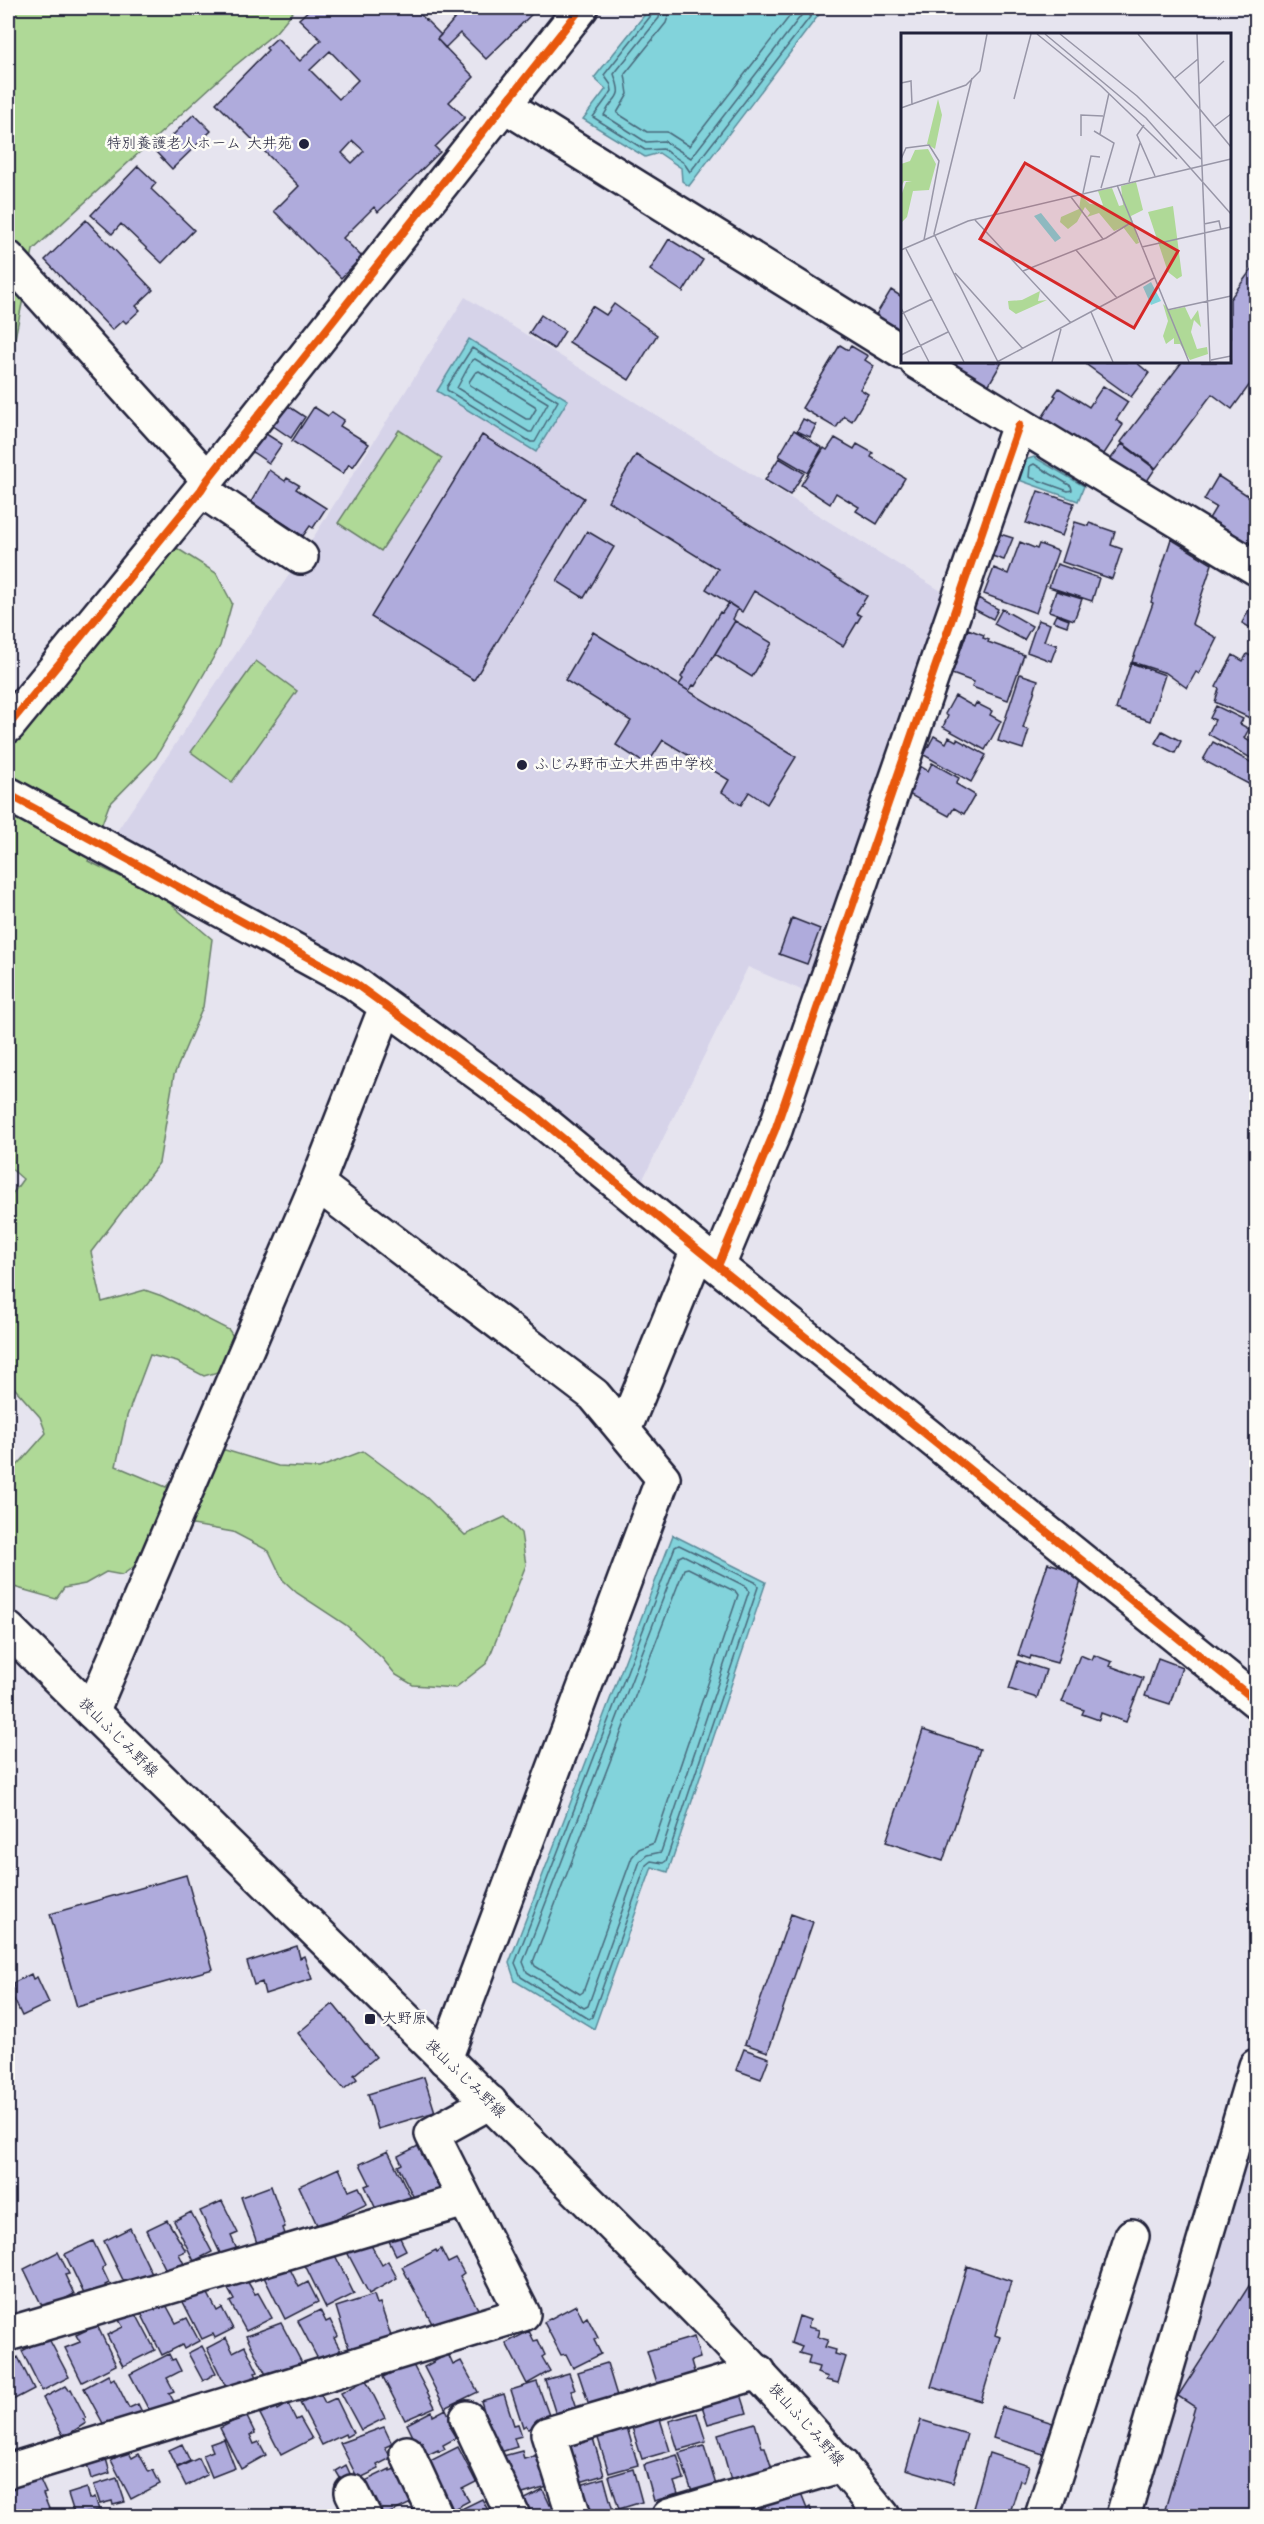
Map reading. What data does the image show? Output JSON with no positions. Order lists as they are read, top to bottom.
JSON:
{
  "streets": {
    "street": ["狭山ふじみ野線"]
  },
  "places": {
    "other": ["特別養護老人ホーム 大井苑", "ふじみ野市立大井西中学校"],
    "transit": ["大野原"]
  }
}
